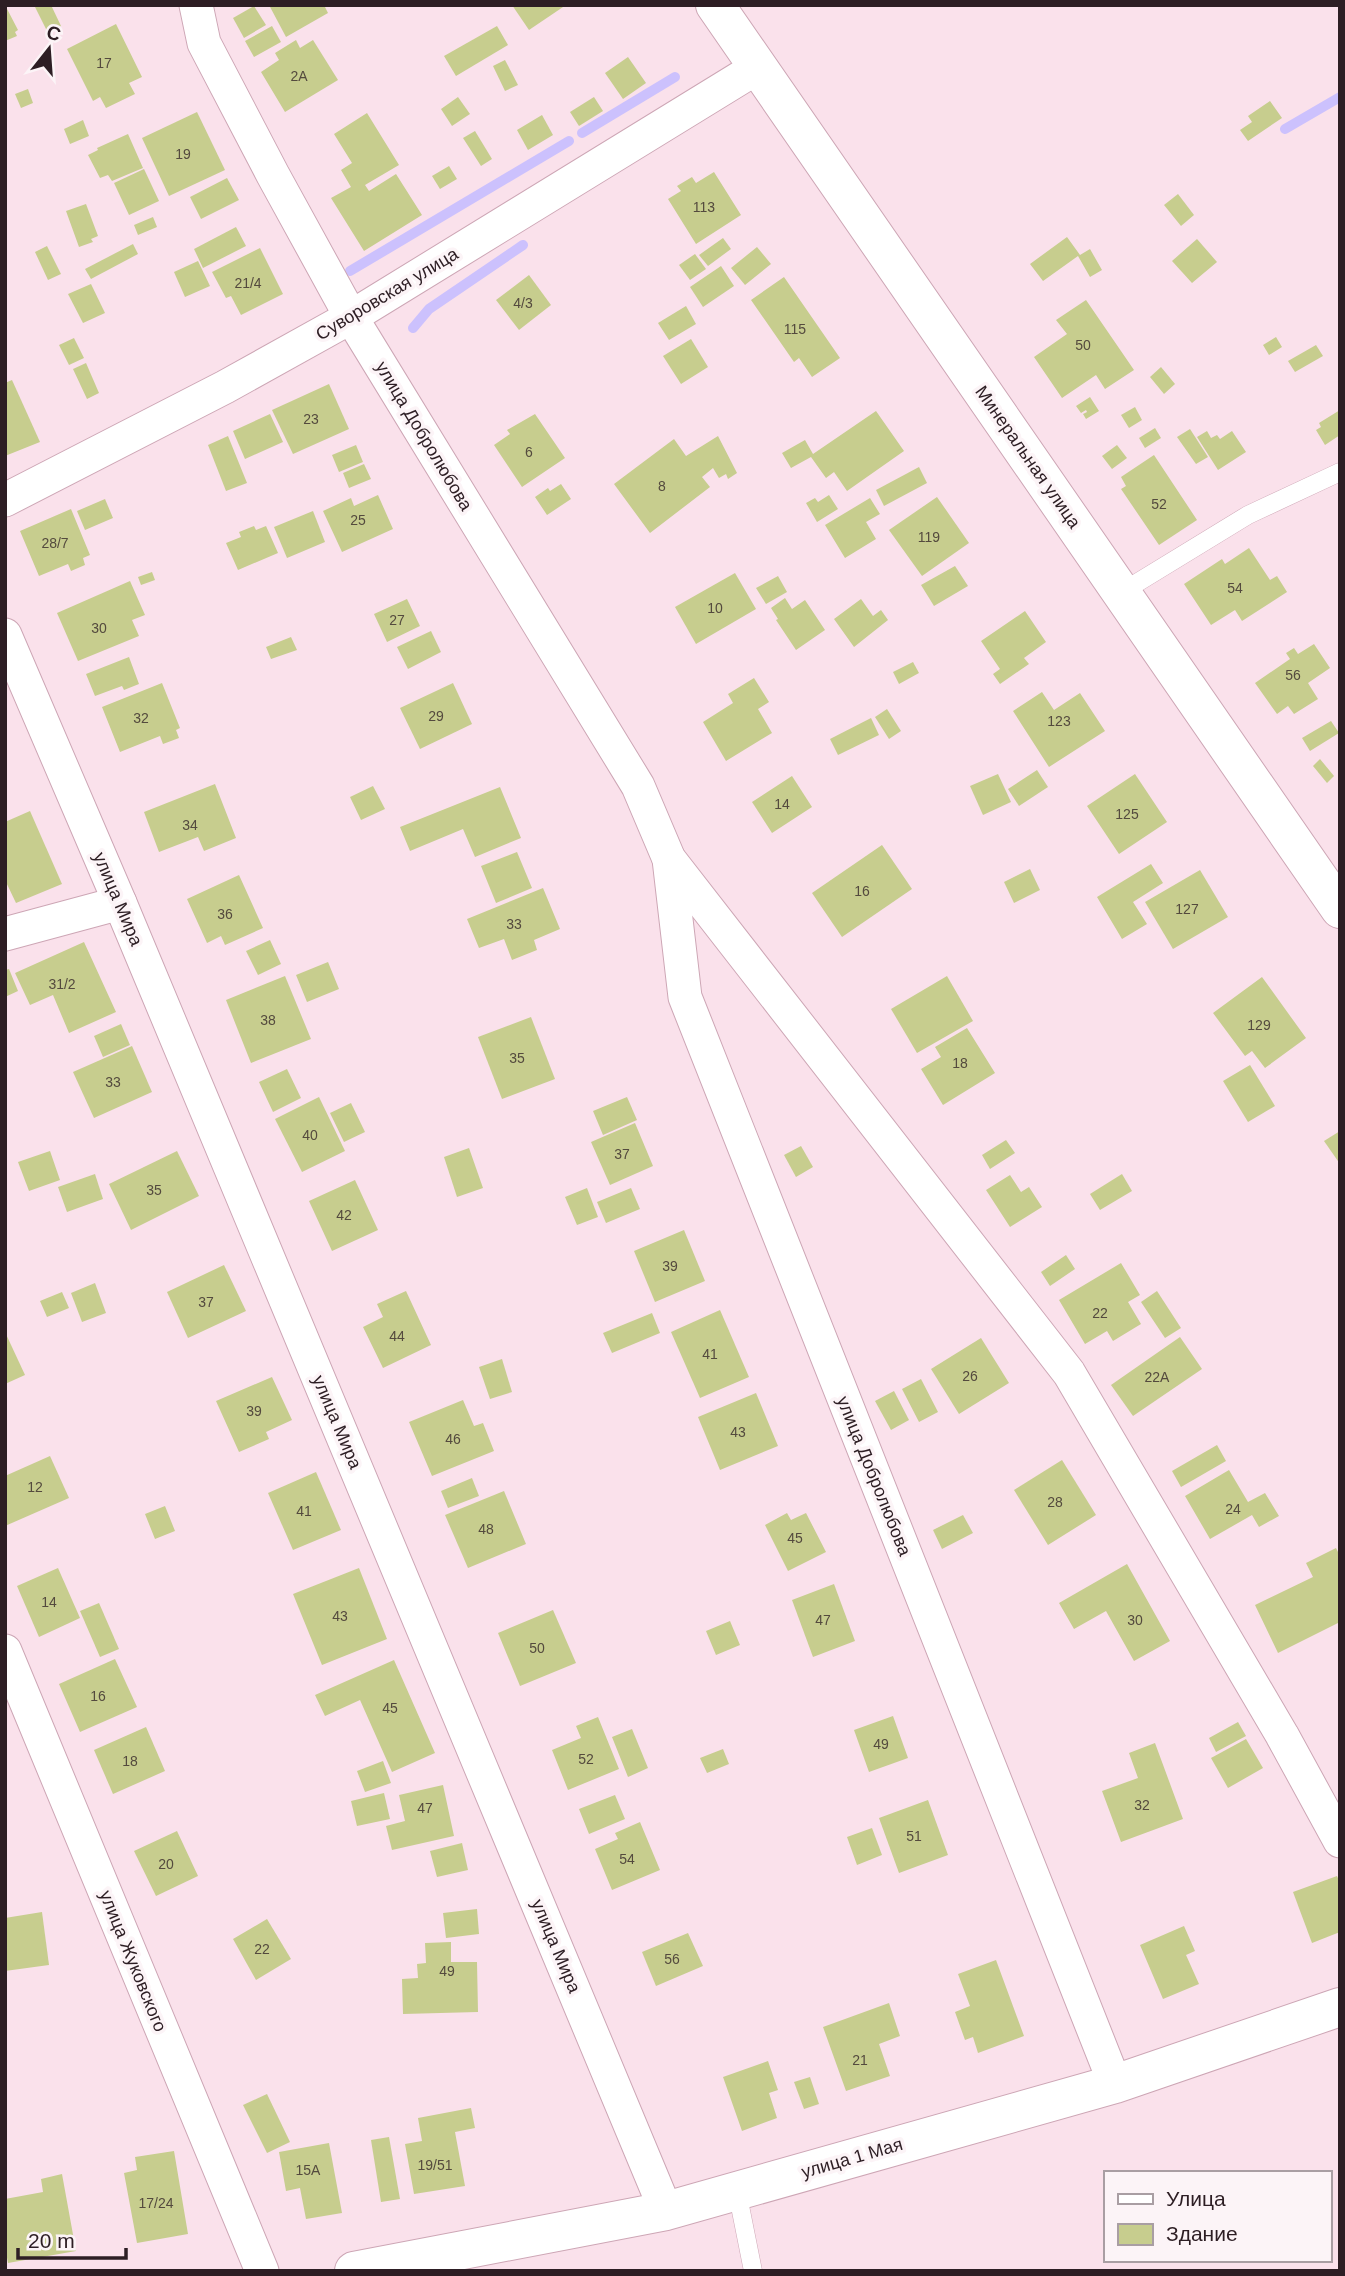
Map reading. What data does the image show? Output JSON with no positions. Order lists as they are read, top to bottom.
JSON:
{
  "streets": {
    "main road": ["Минеральная улица", "улица 1 Мая"],
    "street": [
      "Суворовская улица",
      "улица Добролюбова",
      "улица Мира",
      "улица Жуковского"
    ]
  },
  "crossings": [
    ["Суворовская улица", "улица Добролюбова"],
    ["Суворовская улица", "Минеральная улица"],
    ["улица Добролюбова", "улица 1 Мая"],
    ["улица Мира", "улица 1 Мая"]
  ],
  "house_numbers": [
    "17",
    "2А",
    "19",
    "113",
    "21/4",
    "4/3",
    "115",
    "50",
    "23",
    "6",
    "8",
    "52",
    "25",
    "119",
    "28/7",
    "54",
    "10",
    "27",
    "30",
    "56",
    "29",
    "32",
    "123",
    "14",
    "125",
    "34",
    "16",
    "127",
    "36",
    "33",
    "31/2",
    "38",
    "129",
    "35",
    "18",
    "33",
    "40",
    "37",
    "35",
    "42",
    "39",
    "37",
    "22",
    "44",
    "41",
    "26",
    "22А",
    "39",
    "43",
    "46",
    "12",
    "28",
    "24",
    "41",
    "48",
    "45",
    "14",
    "43",
    "47",
    "30",
    "50",
    "16",
    "45",
    "49",
    "52",
    "18",
    "32",
    "47",
    "51",
    "54",
    "20",
    "22",
    "56",
    "49",
    "21",
    "19/51",
    "15А",
    "17/24"
  ],
  "legend": ["Улица", "Здание"],
  "scale_bar": "20 m",
  "north": "top"
}
